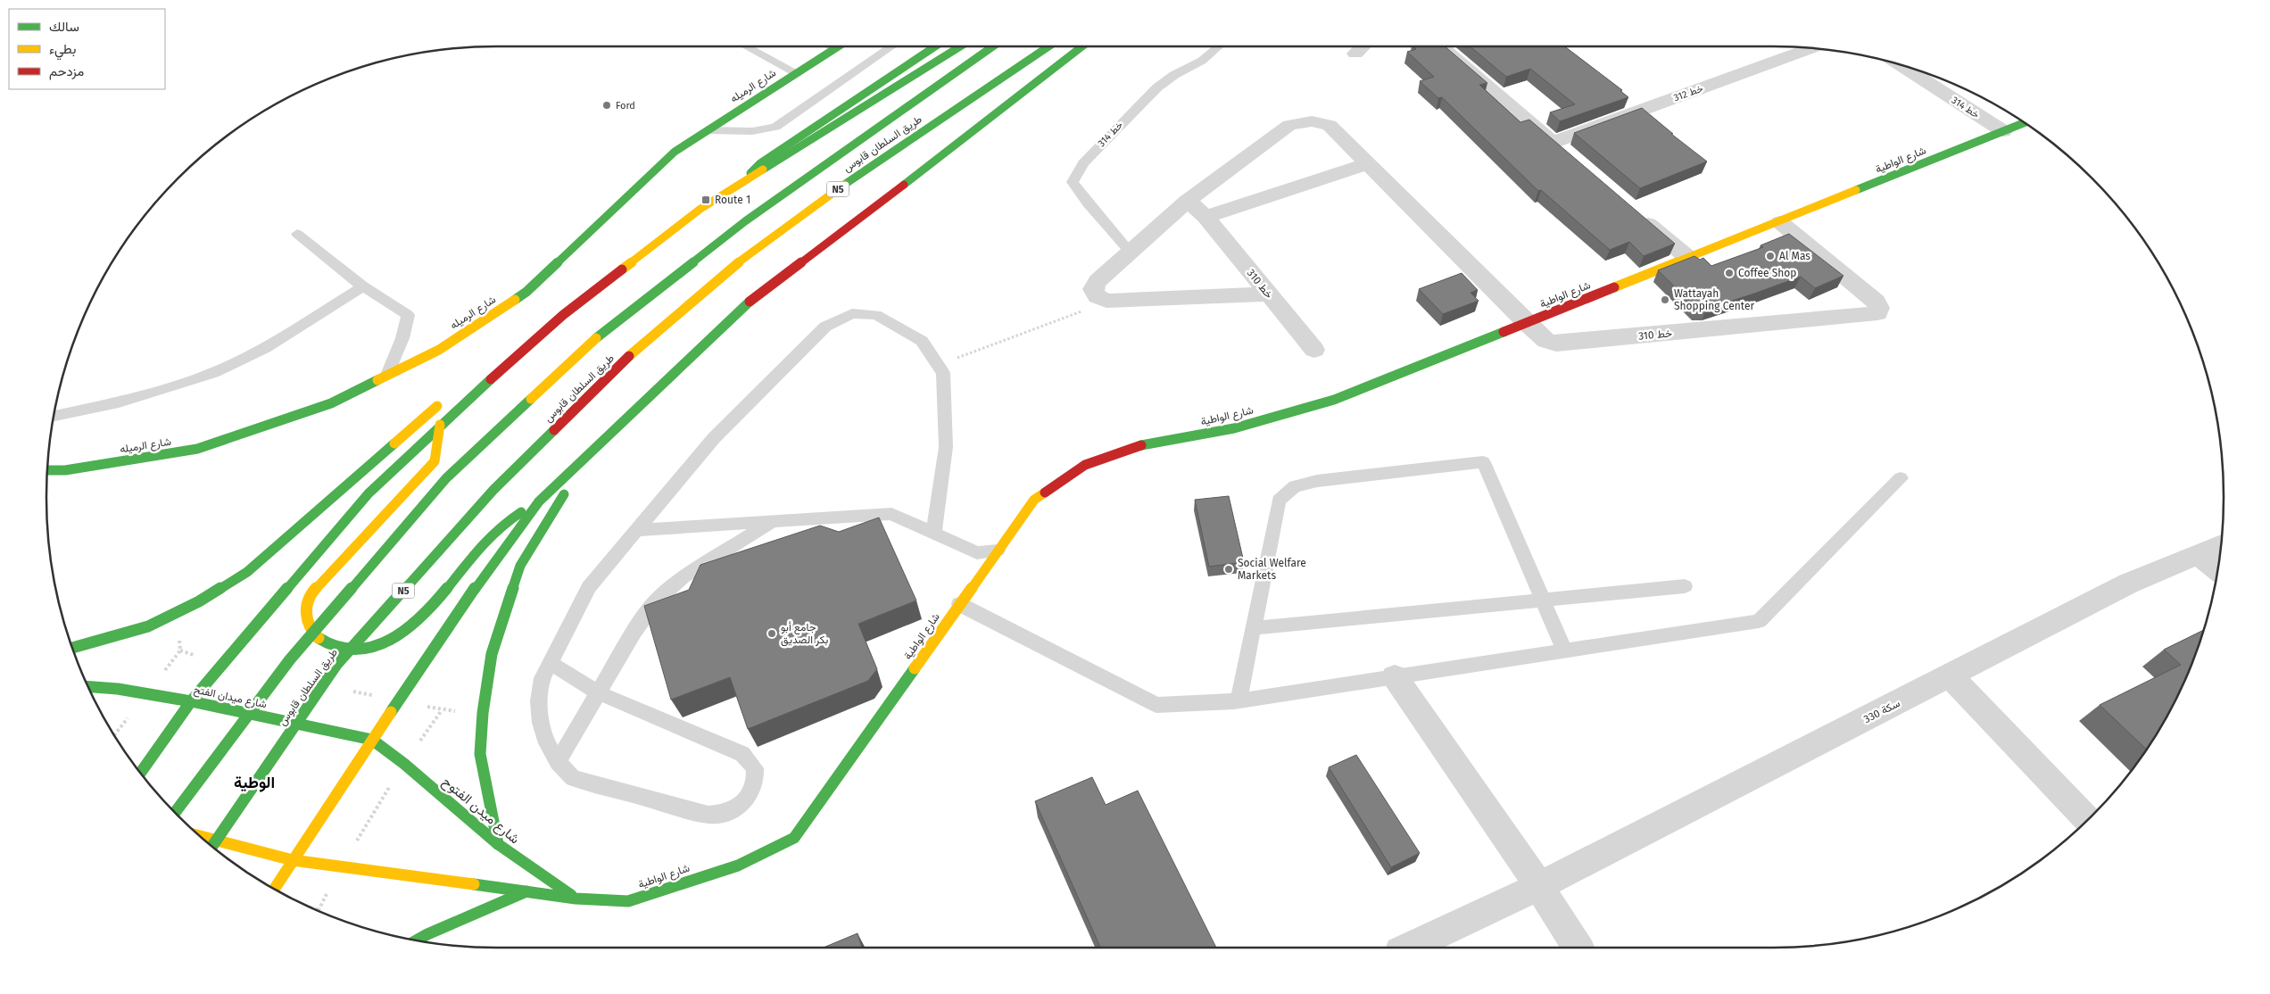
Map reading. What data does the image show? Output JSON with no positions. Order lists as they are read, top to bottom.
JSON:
{
  "streets": {
    "main road": [
      "شارع الرميله",
      "طريق السلطان قابوس",
      "شارع الواطية",
      "N5",
      "شارع ميدان الفتح",
      "شارع ميدن الفتوح"
    ],
    "street": [
      "خط 312",
      "خط 314",
      "خط 310",
      "سكة 330"
    ]
  },
  "crossings": [
    ["خط 314", "شارع الواطية"],
    ["شارع الواطية", "خط 310"],
    ["شارع الواطية", "شارع ميدن الفتوح"],
    ["شارع ميدان الفتح", "شارع ميدن الفتوح"]
  ],
  "districts": ["الوطية"],
  "places": {
    "other": [
      "Ford",
      "Al Mas",
      "Coffee Shop",
      "Wattayah Shopping Center",
      "Social Welfare Markets",
      "جامع أبو بكر الصديق"
    ],
    "transit": ["Route 1"]
  },
  "legend": ["سالك", "بطيء", "مزدحم"]
}
